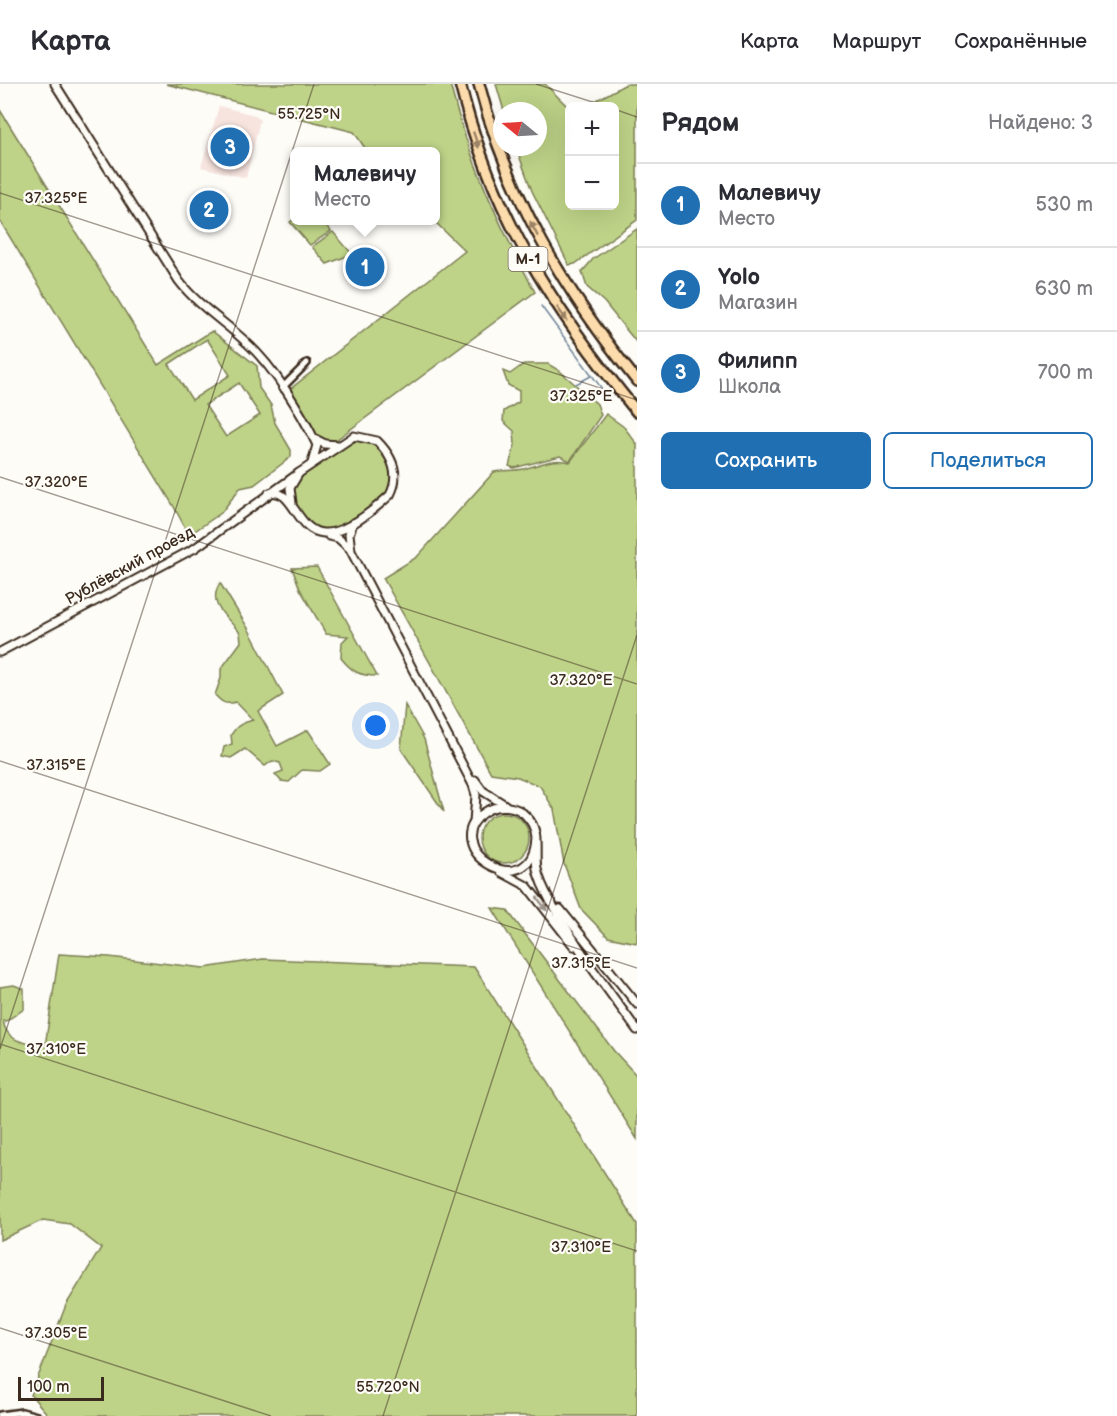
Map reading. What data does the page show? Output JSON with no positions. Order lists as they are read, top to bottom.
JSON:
{
  "streets": {
    "highway": ["М-1"],
    "street": ["Рублёвский проезд"]
  },
  "scale_bar": "100 m",
  "north": "left",
  "page": {
    "header": "Карта",
    "nav": ["Карта", "Маршрут", "Сохранённые"],
    "heading": ["Рядом", "Найдено: 3"],
    "map_buttons": ["+", "−"],
    "pins": ["3", "2", "1"],
    "popup": ["Малевичу", "Место"],
    "list": [
      {
        "mark": "1",
        "name": "Малевичу",
        "note": "Место",
        "value": "530 m"
      },
      {
        "mark": "2",
        "name": "Yolo",
        "note": "Магазин",
        "value": "630 m"
      },
      {
        "mark": "3",
        "name": "Филипп",
        "note": "Школа",
        "value": "700 m"
      }
    ],
    "buttons": ["Сохранить", "Поделиться"],
    "scale": "100 m"
  },
  "coordinates": [
    "55.725°N",
    "37.325°E",
    "37.320°E",
    "37.315°E",
    "37.310°E",
    "37.305°E",
    "55.720°N"
  ]
}
